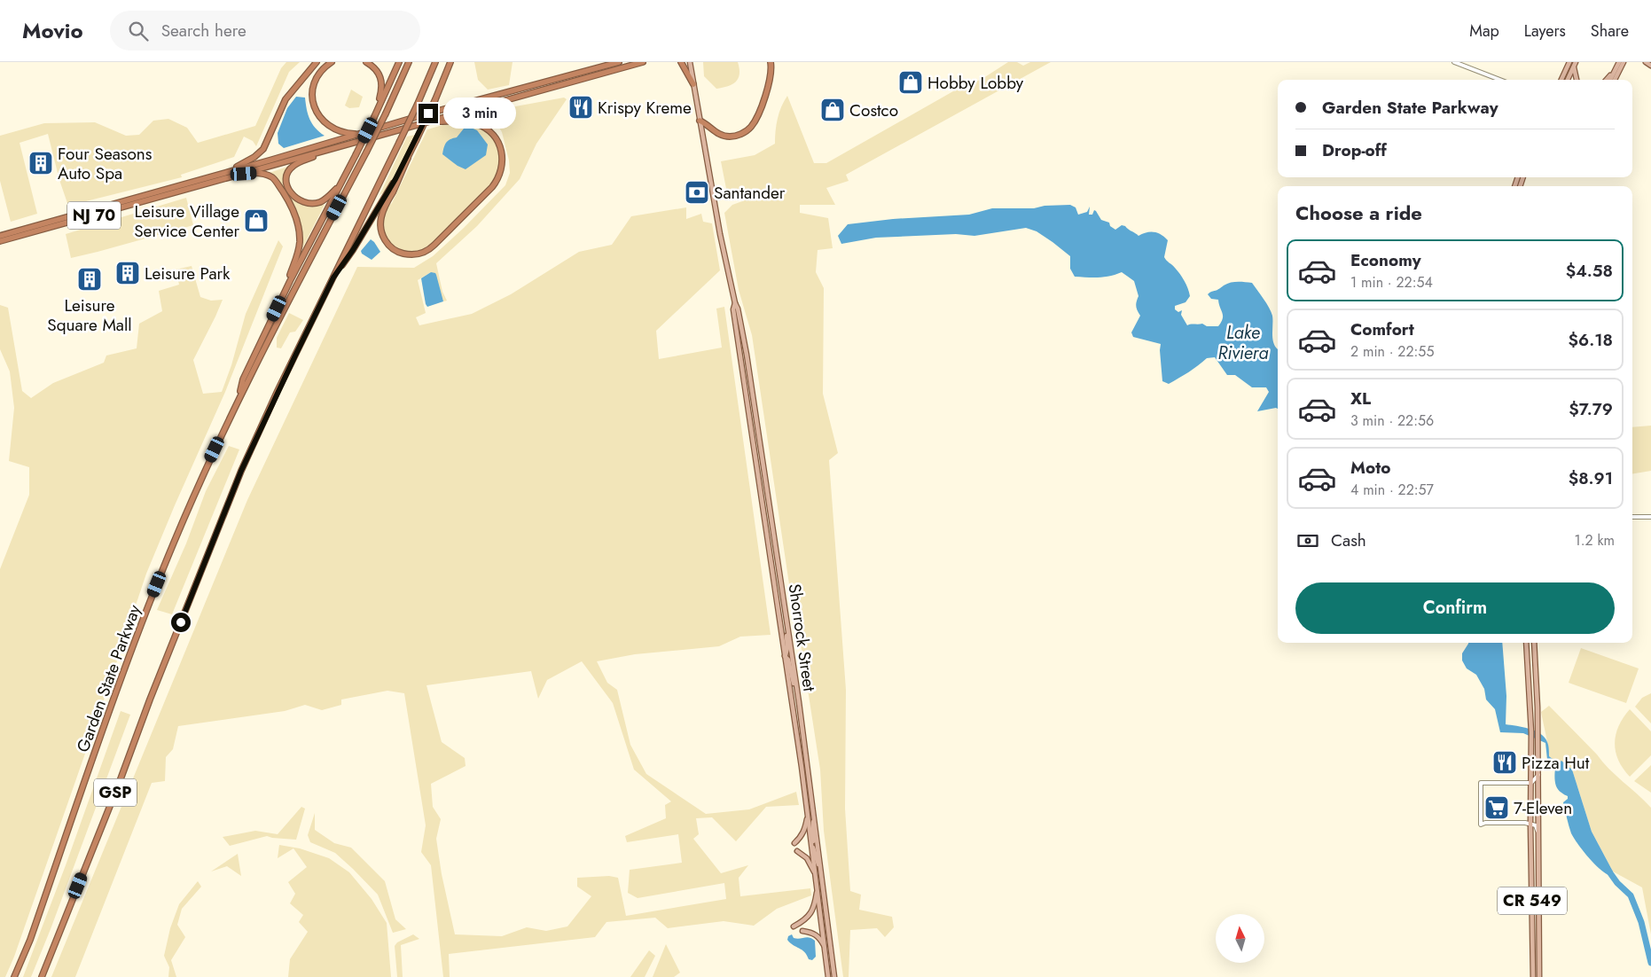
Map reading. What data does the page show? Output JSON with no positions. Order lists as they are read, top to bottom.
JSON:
{
  "streets": {
    "highway": ["NJ 70", "Garden State Parkway", "GSP"],
    "main road": ["Shorrock Street", "CR 549"]
  },
  "water": ["Lake Riviera"],
  "places": {
    "shop": ["Hobby Lobby", "Costco", "Leisure Village Service Center"],
    "restaurant": ["Krispy Kreme", "Pizza Hut"],
    "building": ["Four Seasons Auto Spa", "Leisure Park", "Leisure Square Mall"],
    "bank": ["Santander"],
    "supermarket": ["7-Eleven"]
  },
  "north": "top",
  "page": {
    "header": "Movio",
    "search": "Search here",
    "nav": ["Map", "Layers", "Share"],
    "banner": ["Garden State Parkway", "Drop-off"],
    "bubble": "3 min",
    "heading": "Choose a ride",
    "list": [
      {
        "name": "Economy",
        "note": "1 min · 22:54",
        "value": "$4.58"
      },
      {
        "name": "Comfort",
        "note": "2 min · 22:55",
        "value": "$6.18"
      },
      {
        "name": "XL",
        "note": "3 min · 22:56",
        "value": "$7.79"
      },
      {
        "name": "Moto",
        "note": "4 min · 22:57",
        "value": "$8.91"
      }
    ],
    "pay": ["Cash", "1.2 km"],
    "buttons": "Confirm"
  }
}
